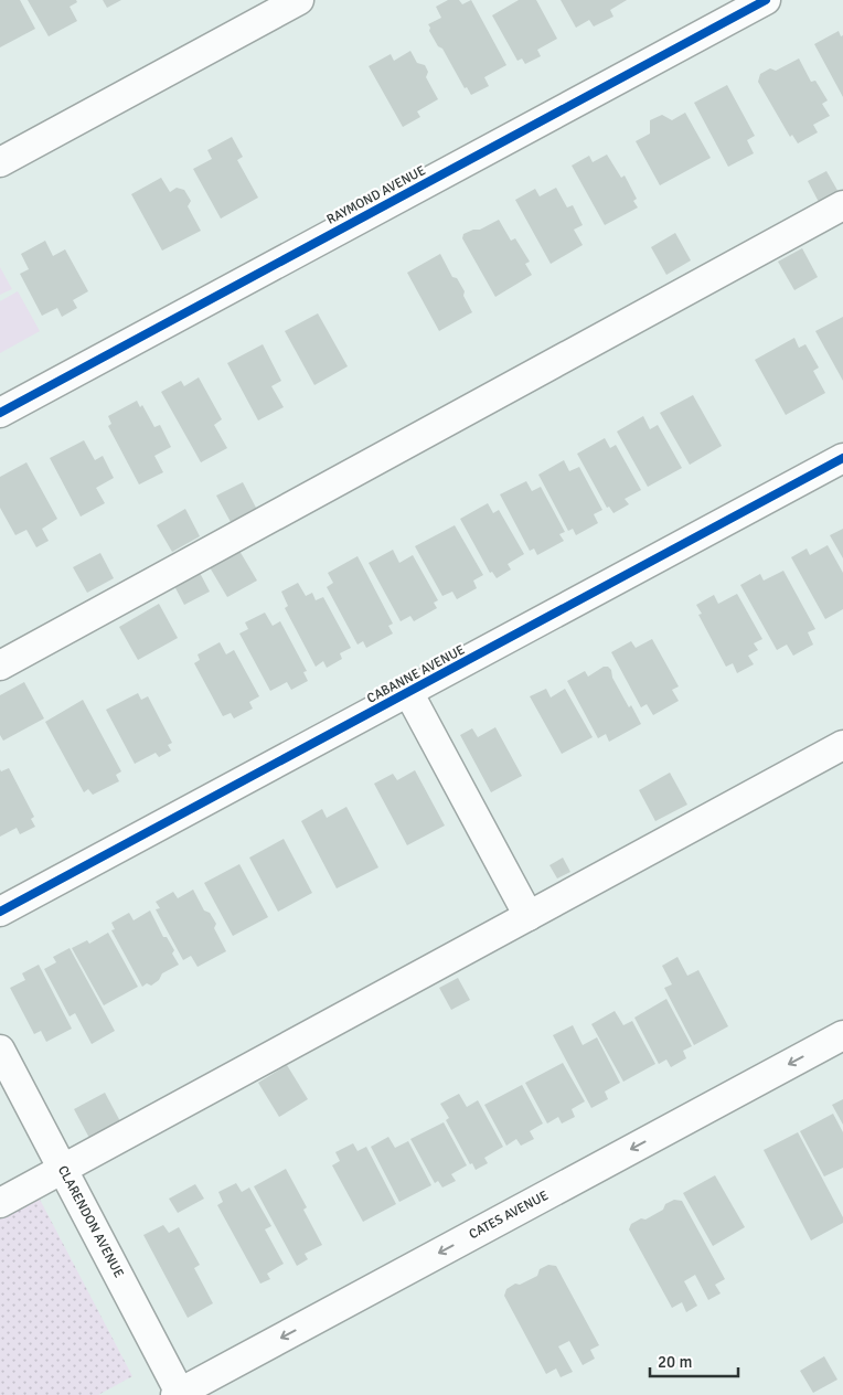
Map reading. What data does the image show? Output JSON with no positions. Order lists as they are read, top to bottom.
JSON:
{
  "streets": {
    "street": [
      "RAYMOND AVENUE",
      "CABANNE AVENUE",
      "CATES AVENUE",
      "CLARENDON AVENUE"
    ]
  },
  "crossings": [
    ["CATES AVENUE", "CLARENDON AVENUE"]
  ],
  "scale_bar": "20 m"
}
